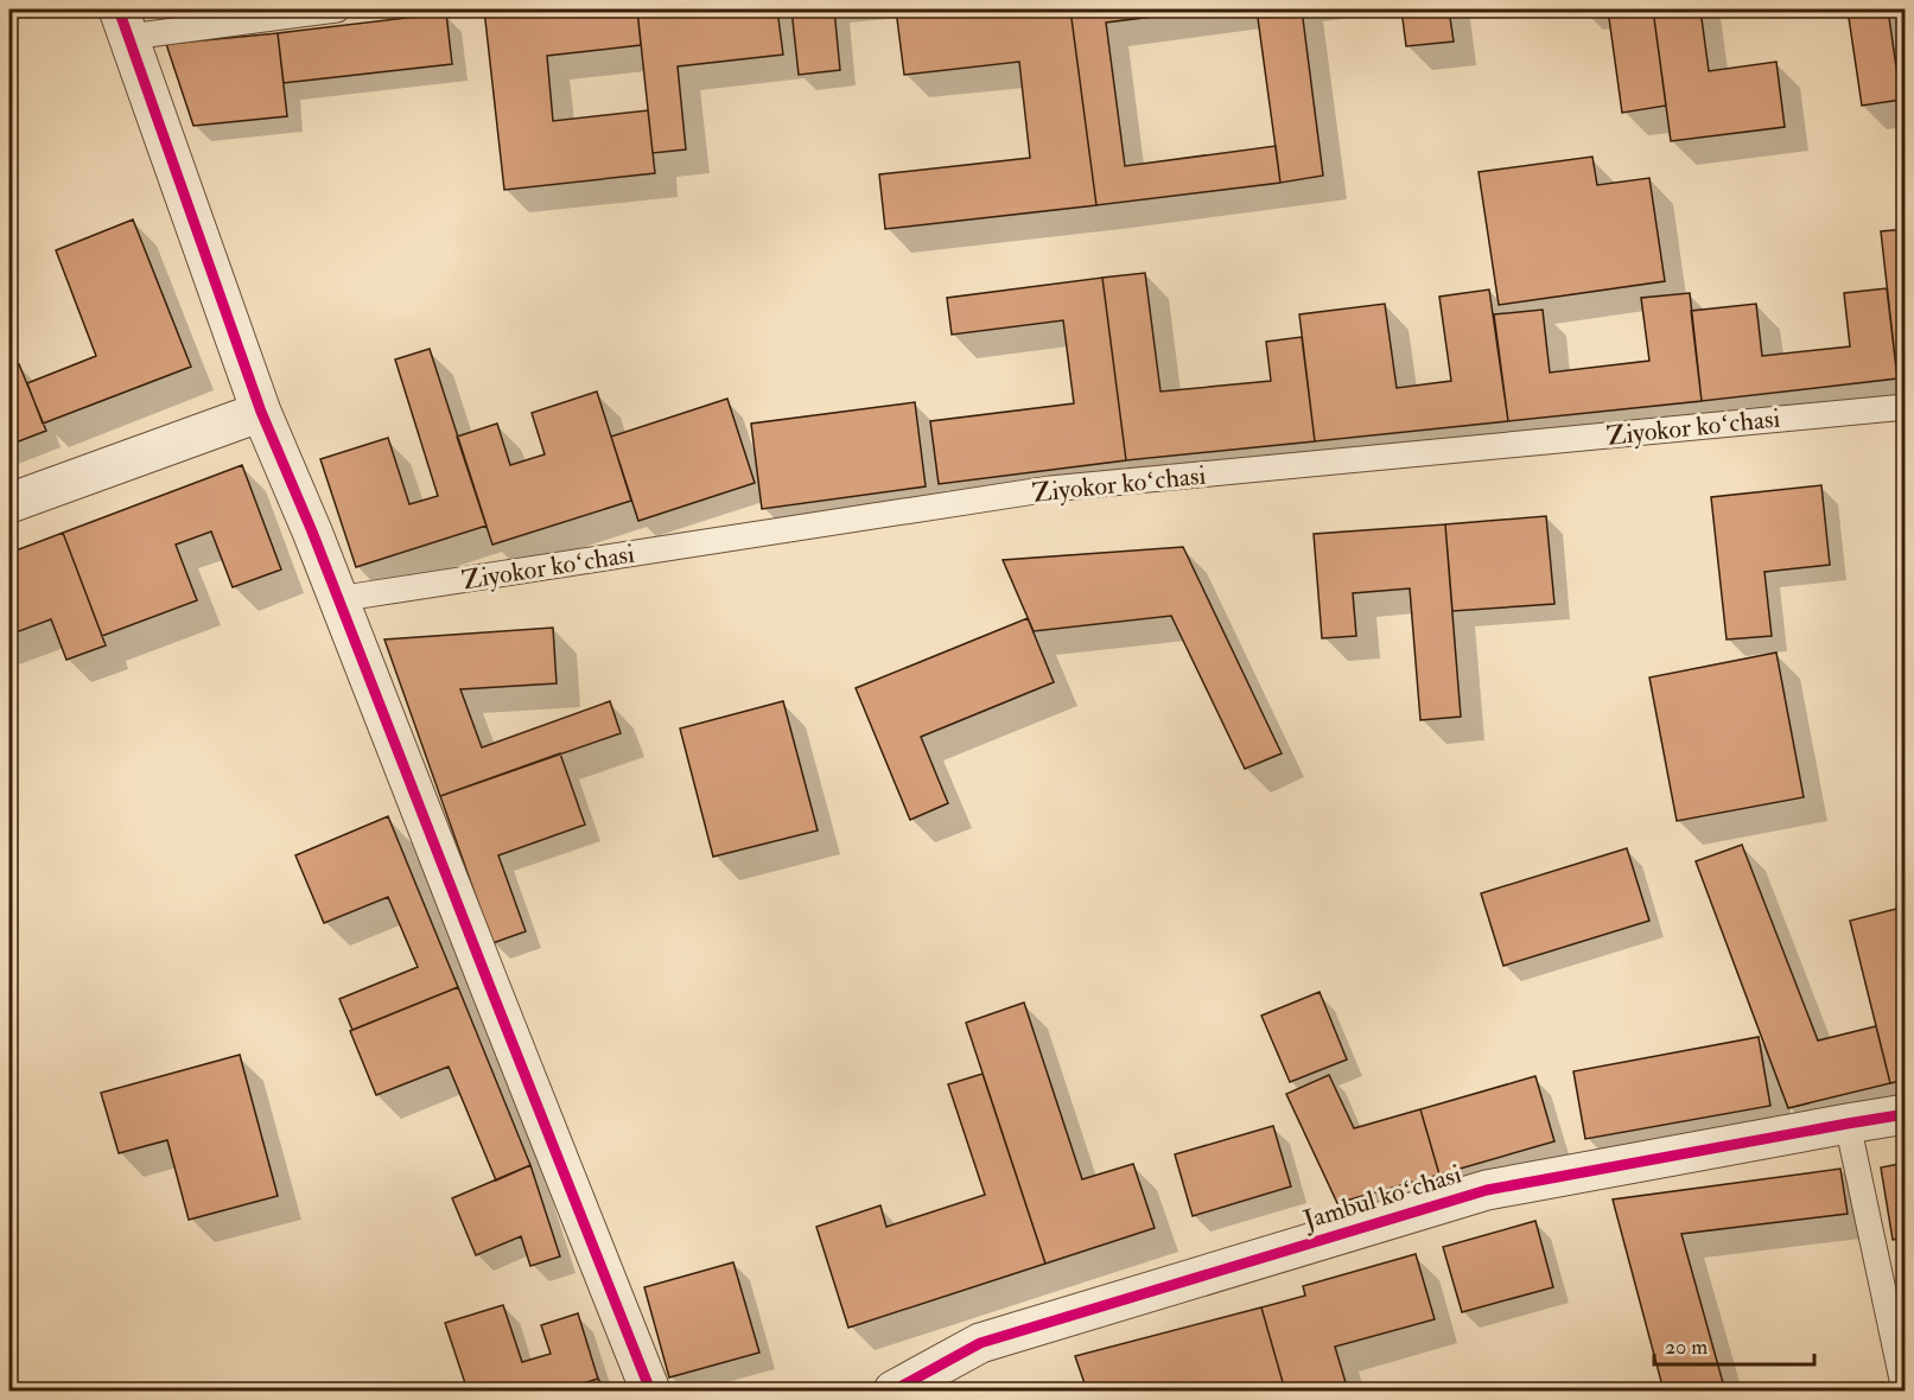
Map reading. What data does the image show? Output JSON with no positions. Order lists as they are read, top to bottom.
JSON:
{
  "streets": {
    "street": ["Jambul koʻchasi"],
    "lane": ["Ziyokor koʻchasi"]
  },
  "scale_bar": "20 m"
}
